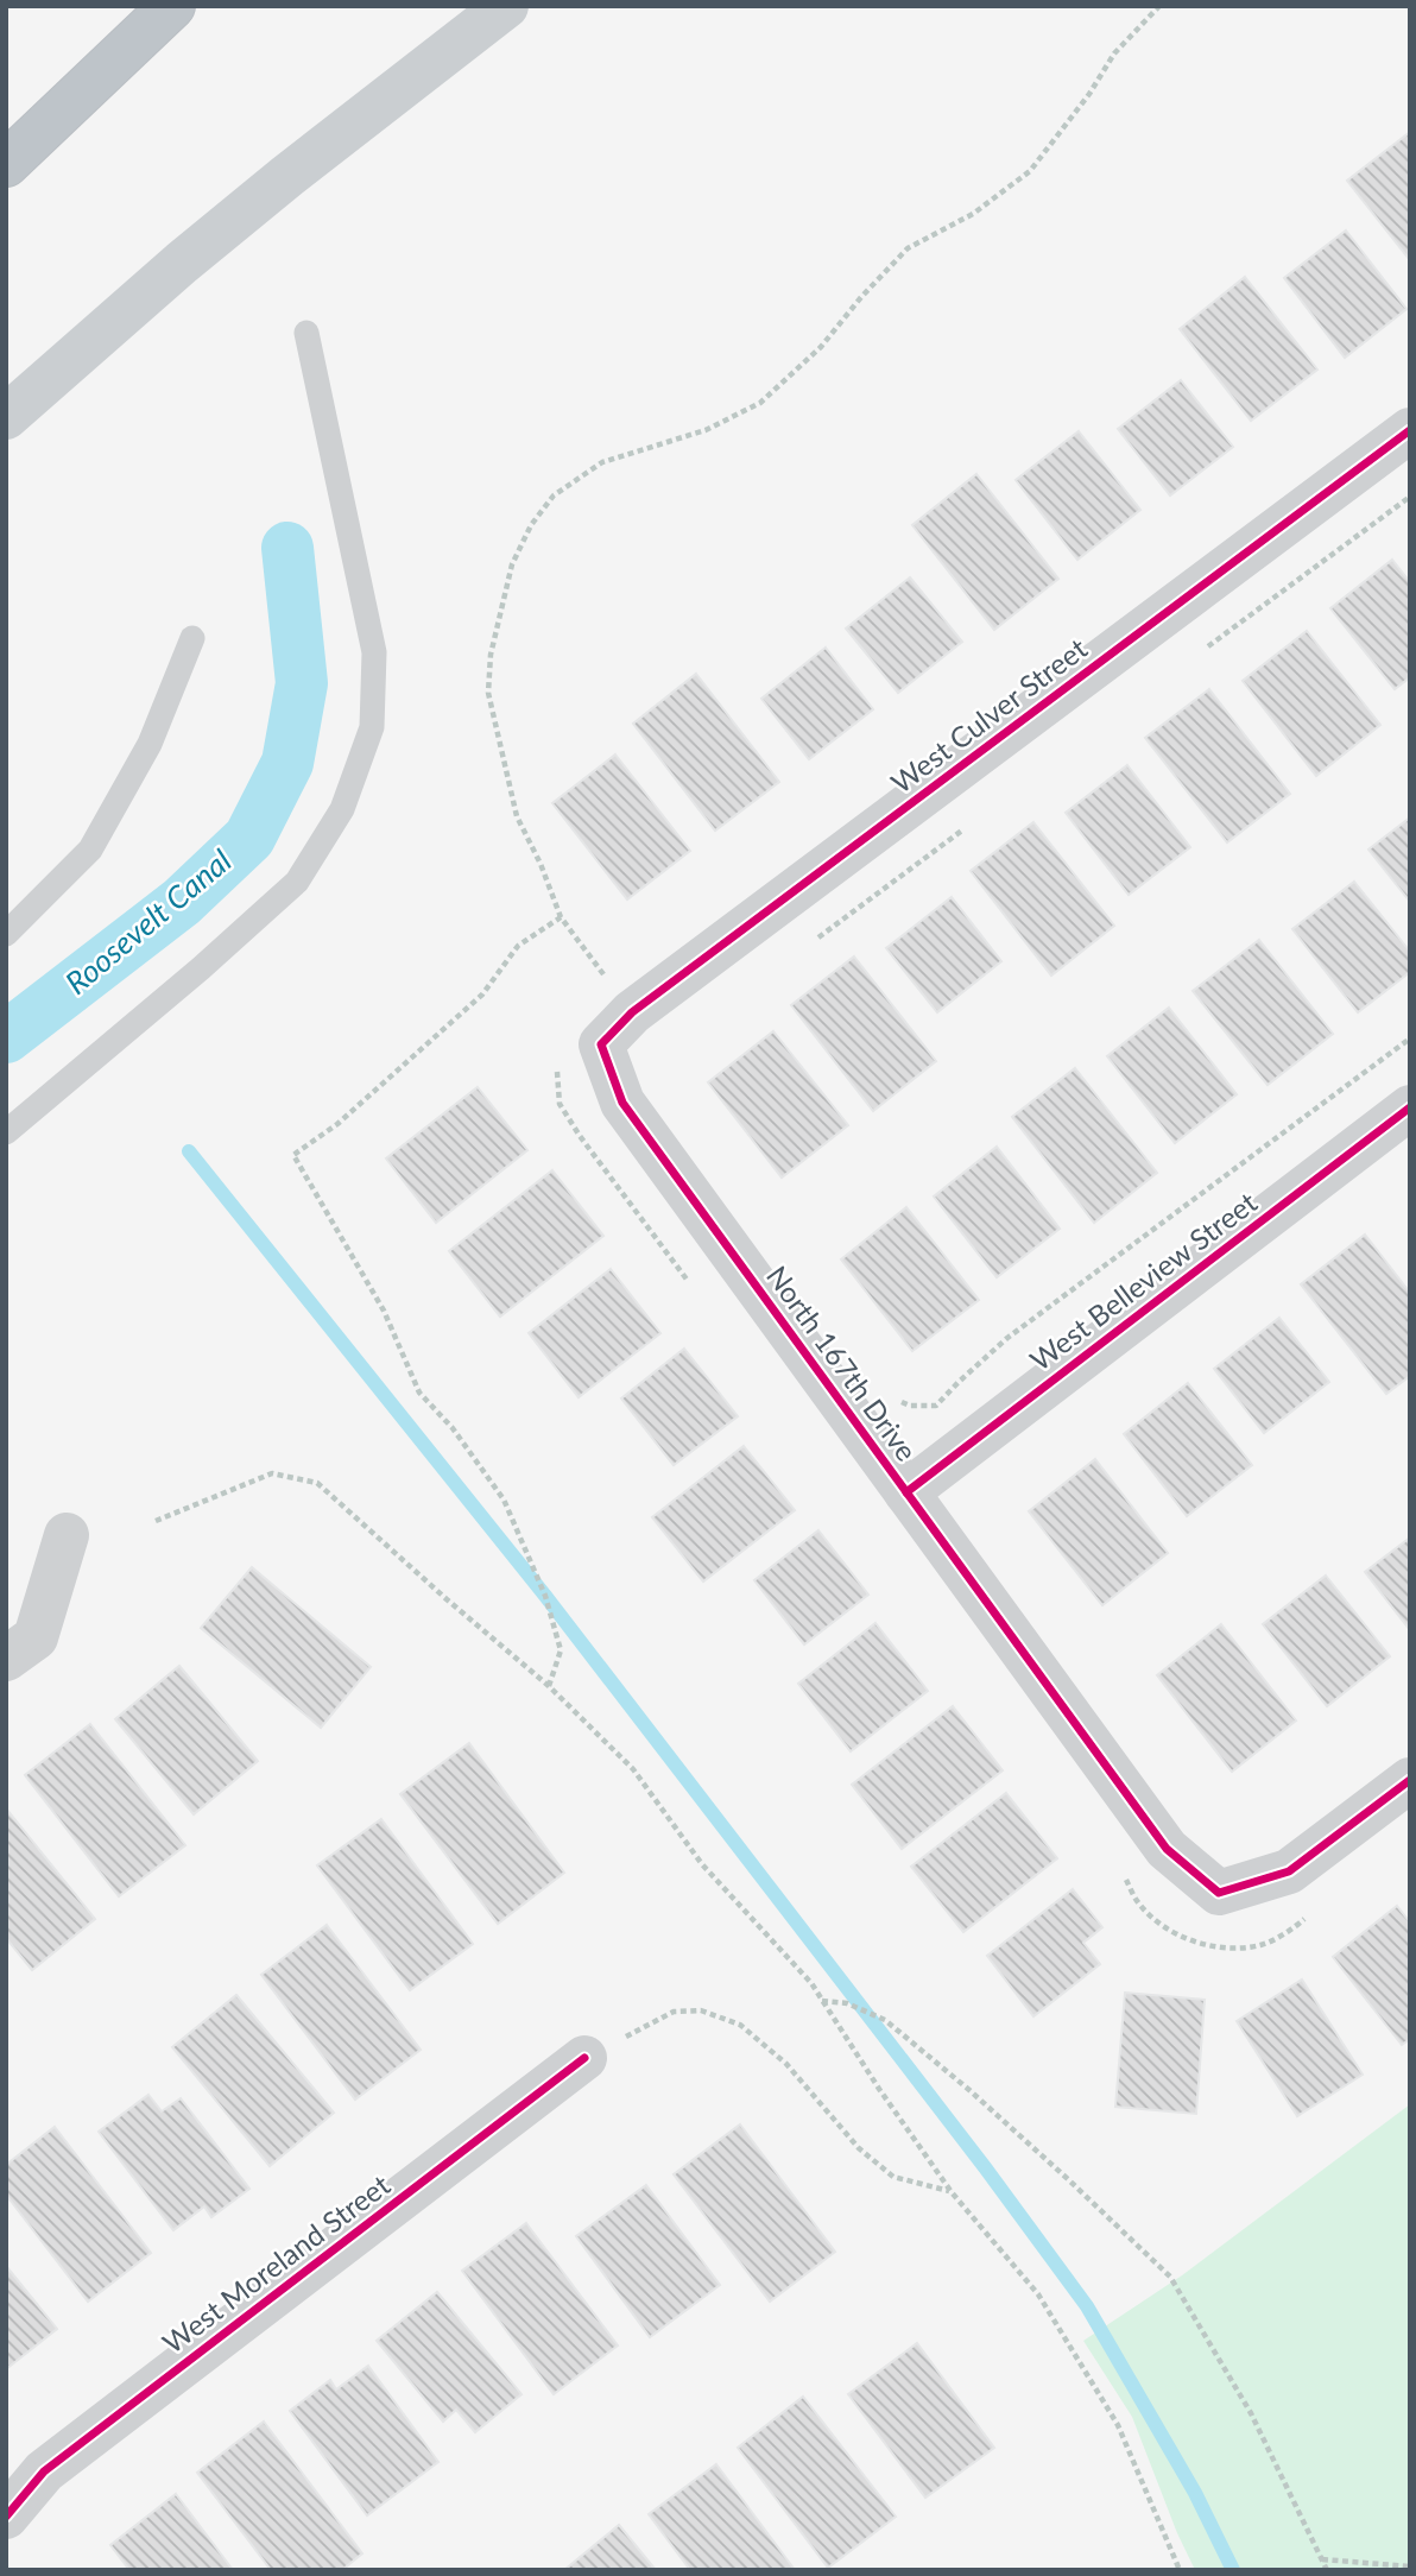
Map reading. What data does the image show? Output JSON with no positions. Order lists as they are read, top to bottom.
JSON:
{
  "streets": {
    "street": [
      "West Culver Street",
      "West Belleview Street",
      "North 167th Drive",
      "West Moreland Street"
    ]
  },
  "crossings": [
    ["West Culver Street", "North 167th Drive"],
    ["West Belleview Street", "North 167th Drive"]
  ],
  "water": ["Roosevelt Canal"]
}
